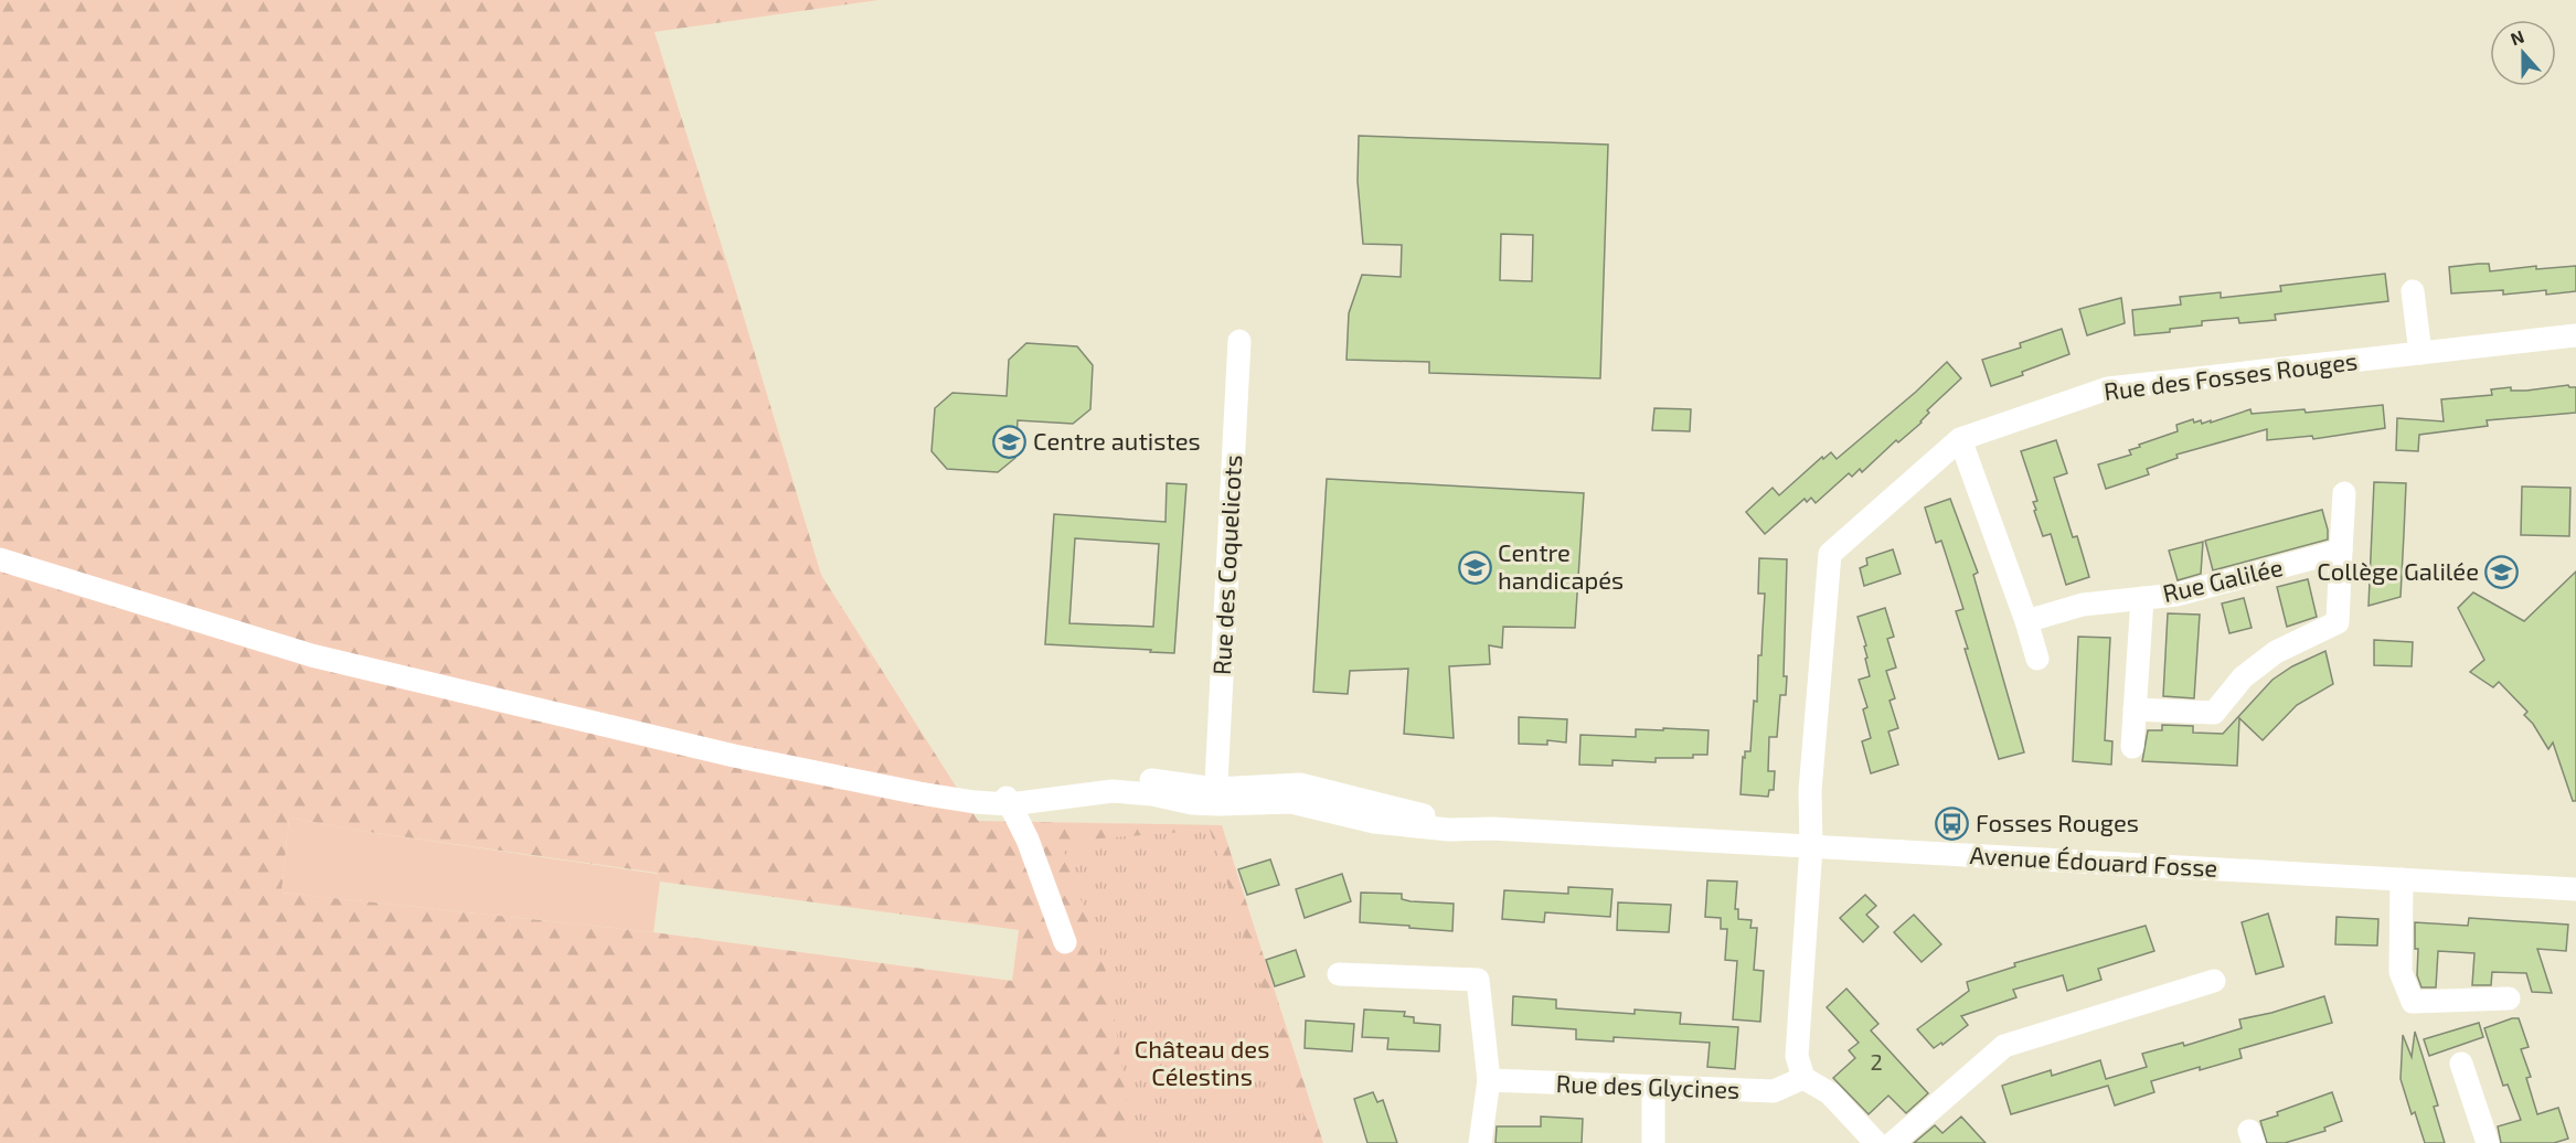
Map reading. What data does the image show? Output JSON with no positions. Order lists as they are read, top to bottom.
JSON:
{
  "streets": {
    "street": [
      "Rue des Fosses Rouges",
      "Rue des Coquelicots",
      "Rue Galilée",
      "Avenue Édouard Fosse",
      "Rue des Glycines"
    ]
  },
  "crossings": [
    ["Rue des Fosses Rouges", "Avenue Édouard Fosse"],
    ["Rue des Fosses Rouges", "Rue des Glycines"],
    ["Rue des Coquelicots", "Avenue Édouard Fosse"]
  ],
  "parks": ["Château des Célestins"],
  "places": {
    "school or university": ["Centre autistes", "Centre handicapés", "Collège Galilée"],
    "bus stop": ["Fosses Rouges"]
  },
  "house_numbers": ["2"],
  "north": "top"
}
